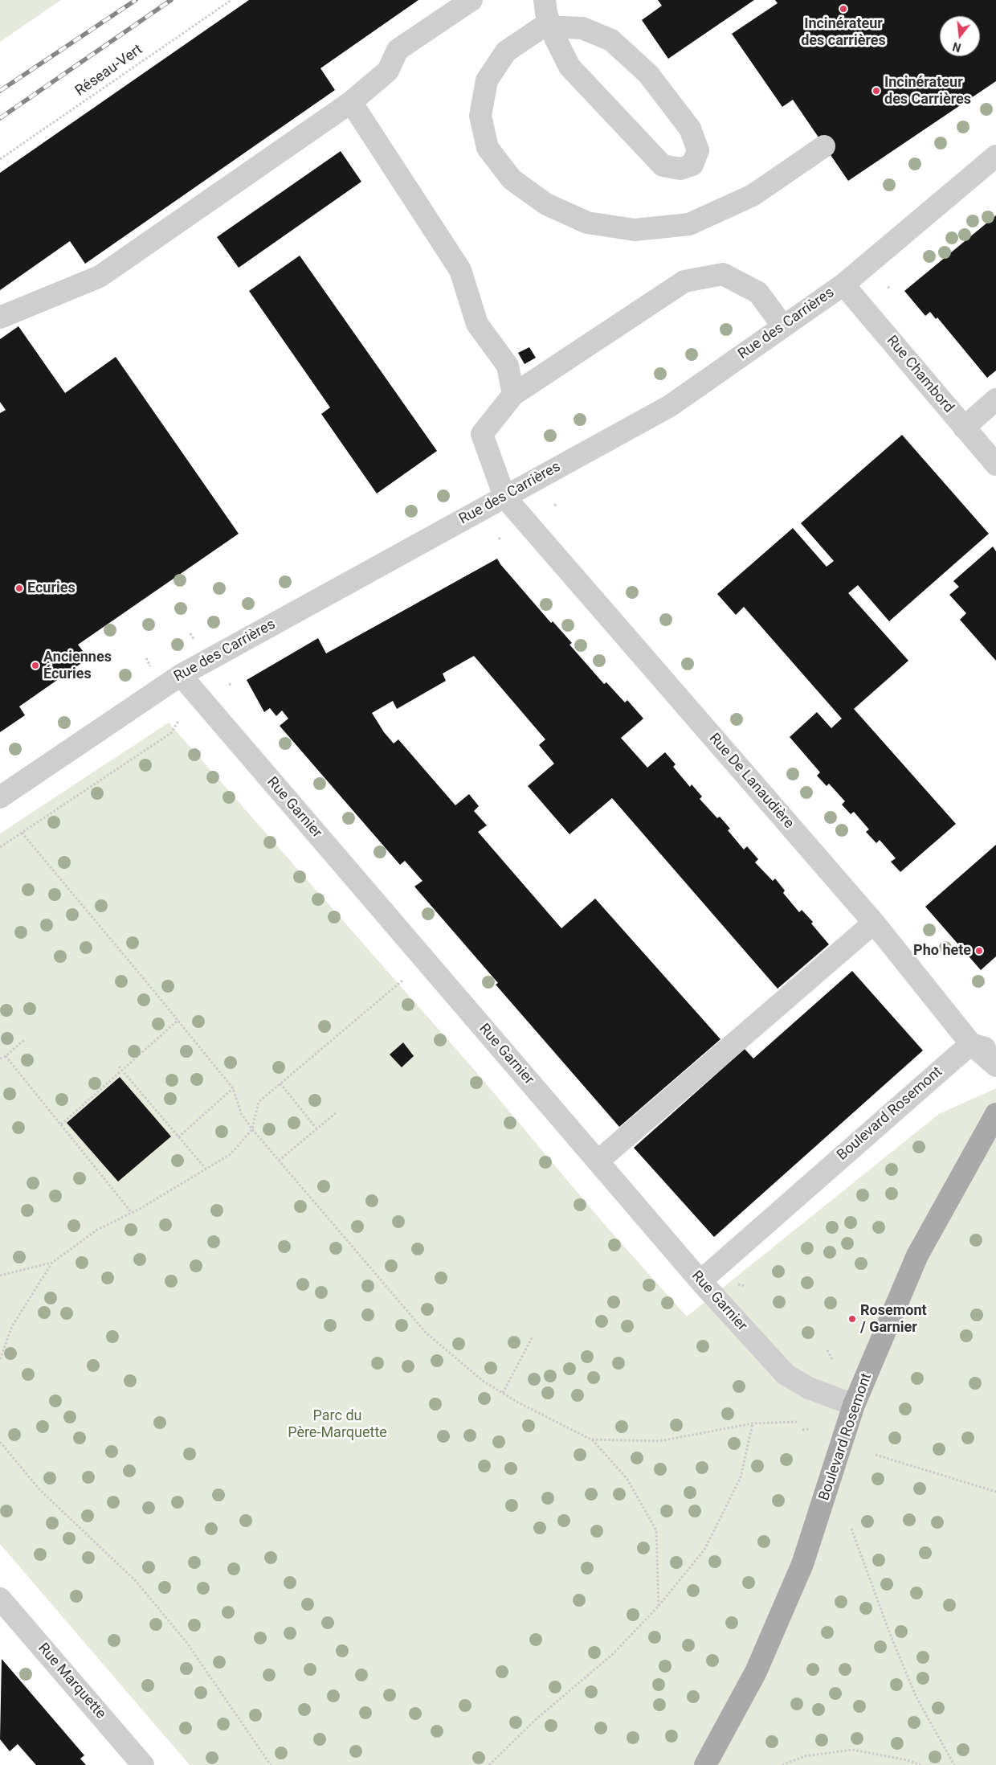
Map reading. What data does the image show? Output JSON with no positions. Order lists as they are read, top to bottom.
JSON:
{
  "streets": {
    "main road": ["Boulevard Rosemont"],
    "street": [
      "Rue des Carrières",
      "Rue Chambord",
      "Rue De Lanaudière",
      "Rue Garnier",
      "Rue Marquette"
    ],
    "path": ["Réseau-Vert"]
  },
  "crossings": [
    ["Rue des Carrières", "Rue Chambord"],
    ["Rue des Carrières", "Rue De Lanaudière"],
    ["Rue des Carrières", "Rue Garnier"],
    ["Rue De Lanaudière", "Boulevard Rosemont"],
    ["Rue Garnier", "Boulevard Rosemont"]
  ],
  "parks": ["Parc du Père-Marquette"],
  "places": [
    "Incinérateur des carrières",
    "Incinérateur des Carrières",
    "Ecuries",
    "Anciennes Écuries",
    "Pho hete",
    "Rosemont / Garnier"
  ],
  "north": "bottom"
}
